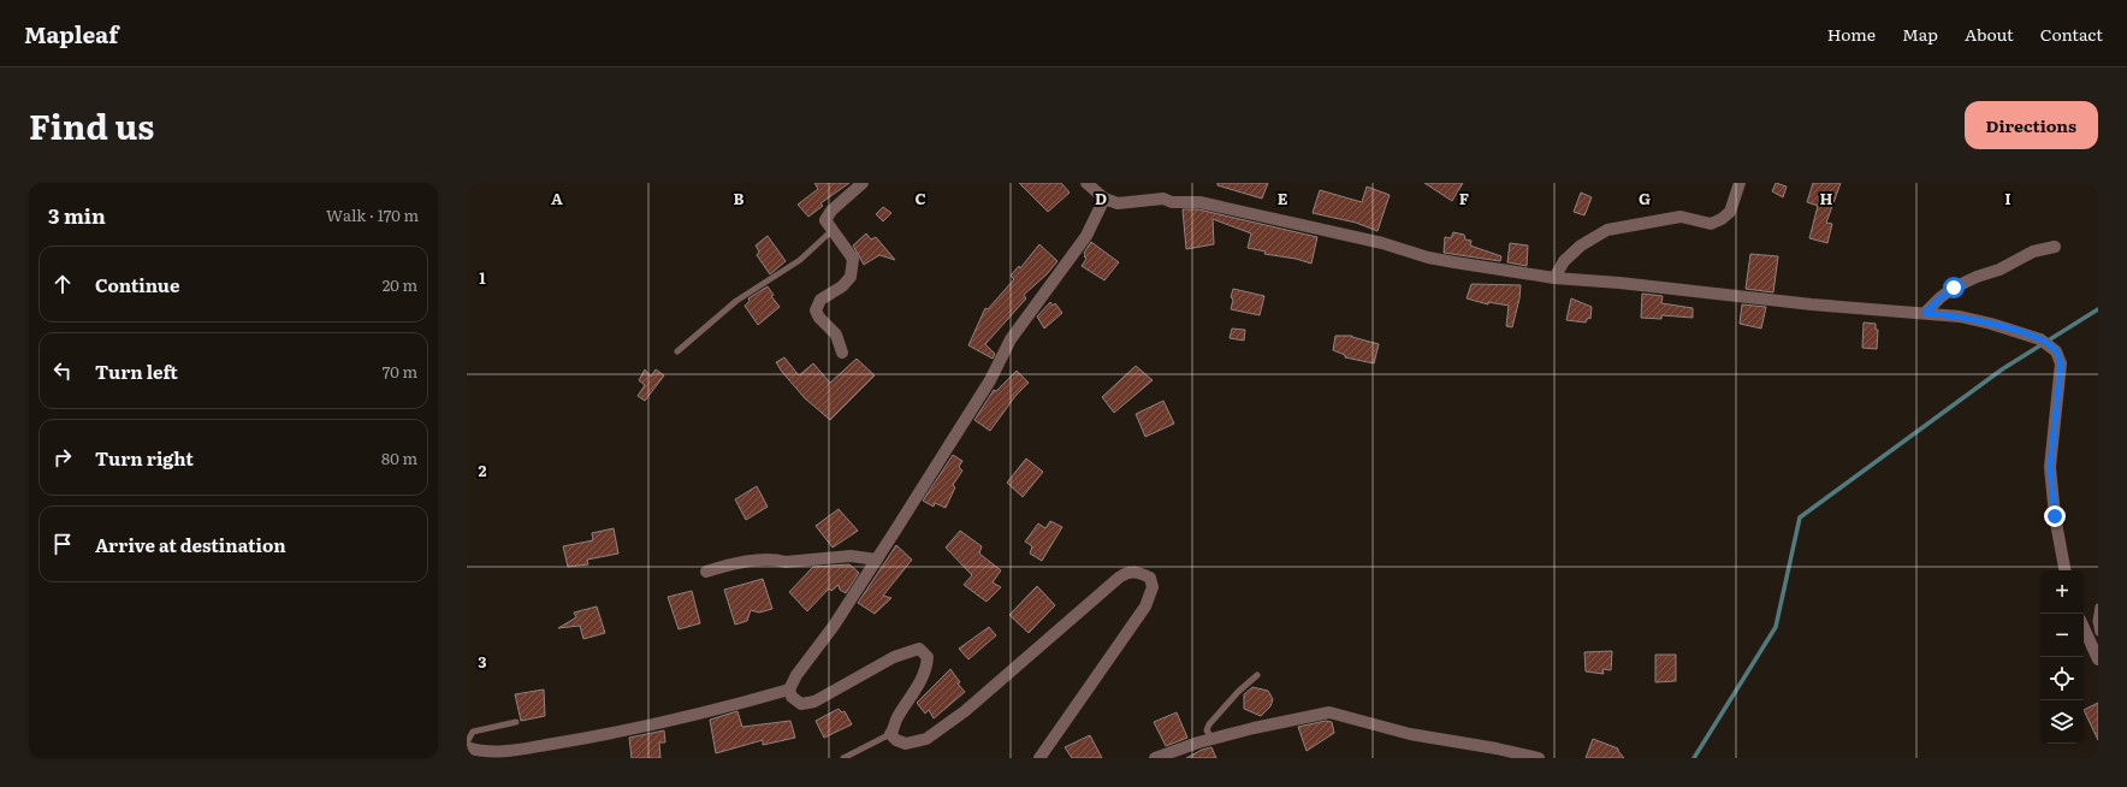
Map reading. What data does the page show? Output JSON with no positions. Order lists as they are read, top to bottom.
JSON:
{
  "page": {
    "header": "Mapleaf",
    "nav": [
      "Home",
      "Map",
      "About",
      "Contact"
    ],
    "title": "Find us",
    "buttons": "Directions",
    "heading": ["3 min", "Walk · 170 m"],
    "list": [
      ["Continue", "20 m"],
      ["Turn left", "70 m"],
      ["Turn right", "80 m"],
      "Arrive at destination"
    ],
    "map_buttons": ["+", "−"]
  },
  "grid": {
    "columns": [
      "A",
      "B",
      "C",
      "D",
      "E",
      "F",
      "G",
      "H",
      "I"
    ],
    "rows": ["1", "2", "3"]
  }
}
